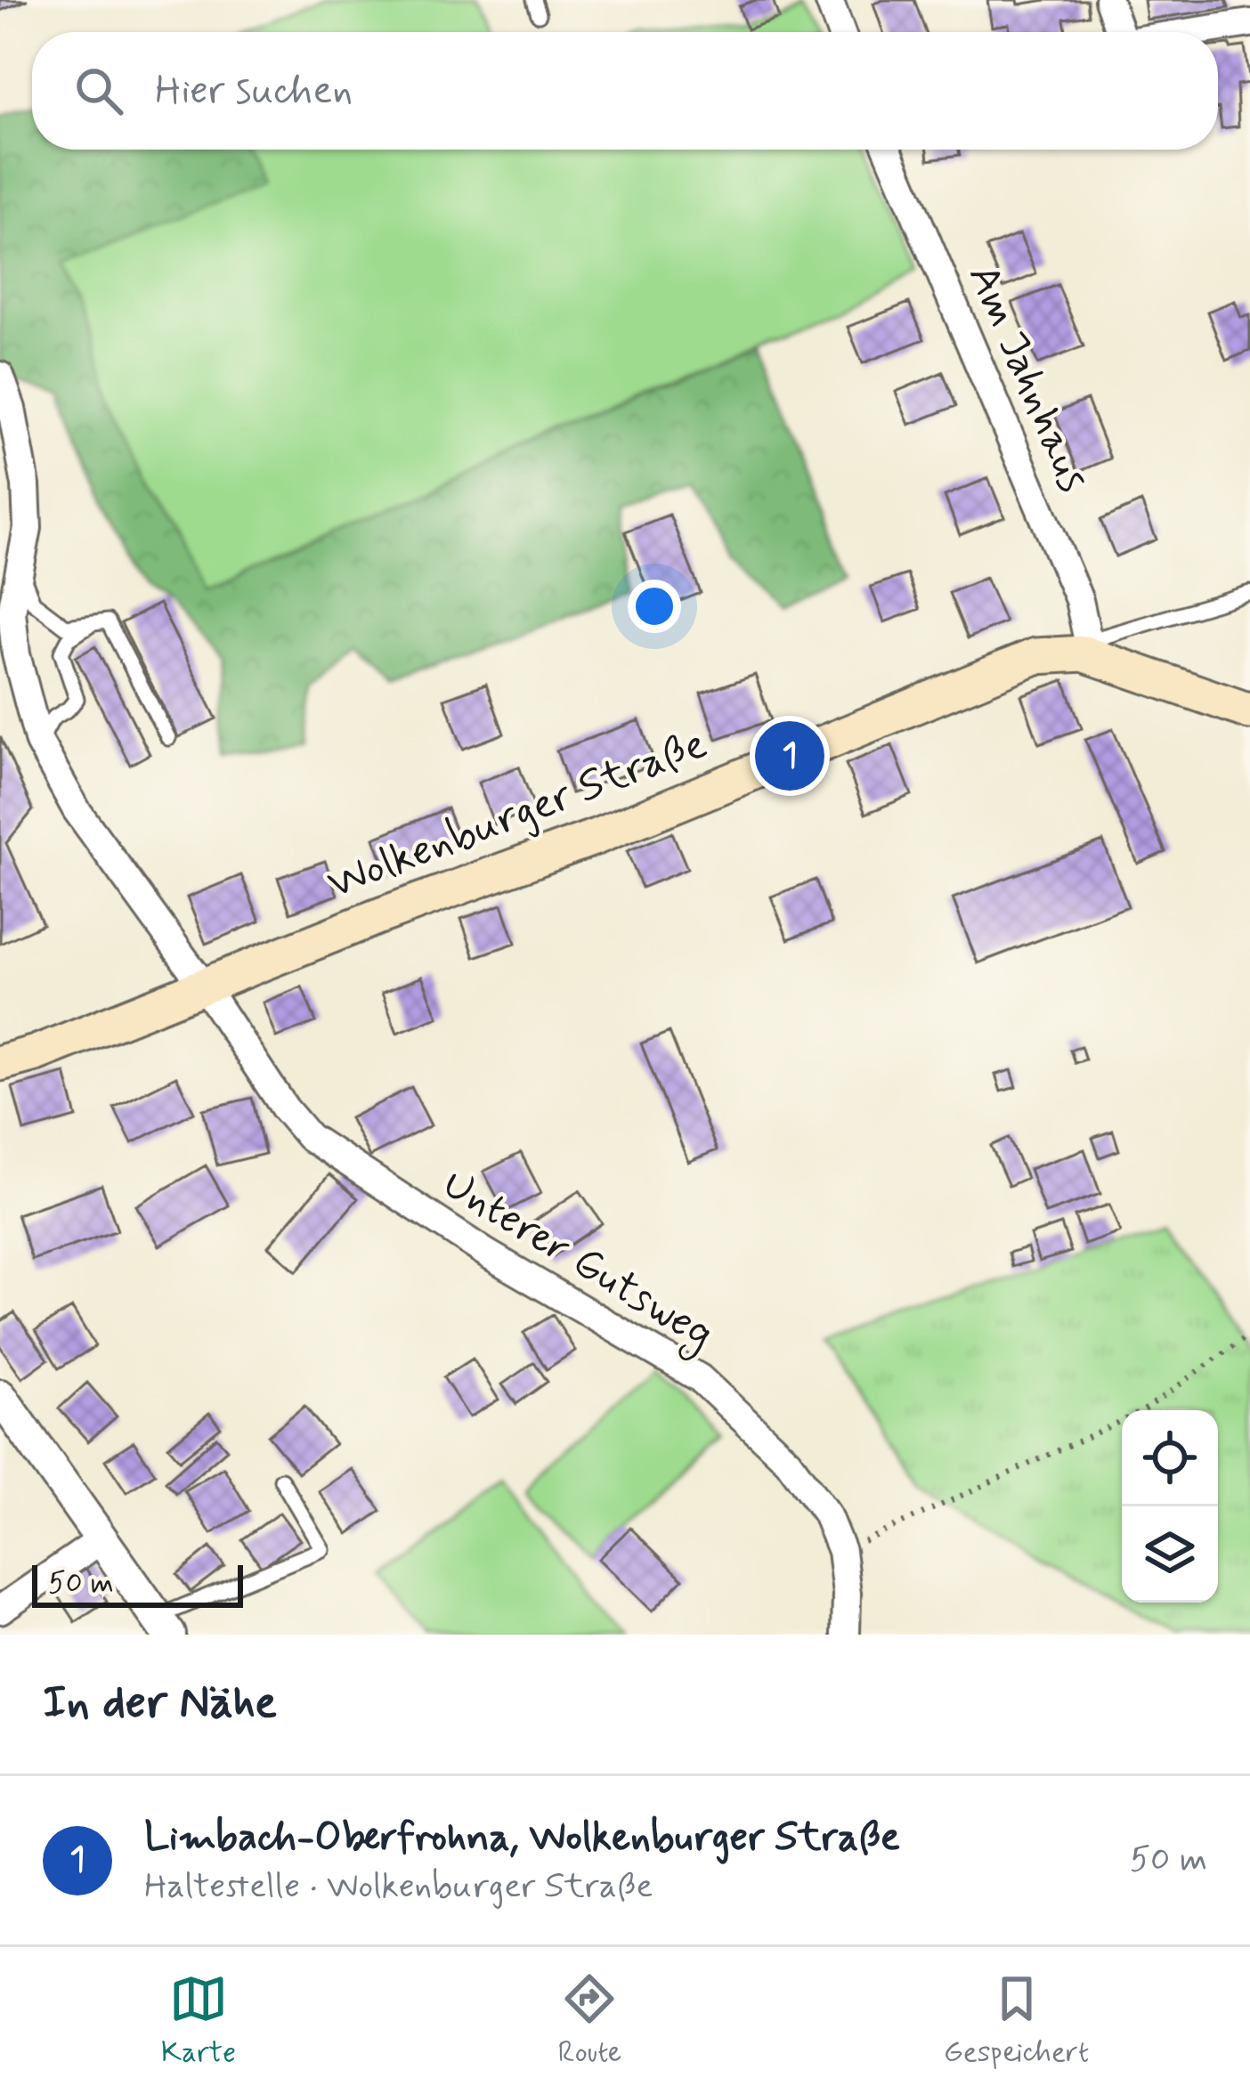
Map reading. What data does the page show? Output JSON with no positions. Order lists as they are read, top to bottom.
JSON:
{
  "streets": {
    "main road": ["Wolkenburger Straße"],
    "street": ["Am Jahnhaus", "Unterer Gutsweg"]
  },
  "crossings": [
    ["Am Jahnhaus", "Wolkenburger Straße"],
    ["Wolkenburger Straße", "Unterer Gutsweg"]
  ],
  "scale_bar": "50 m",
  "page": {
    "search": "Hier suchen",
    "pins": "1",
    "scale": "50 m",
    "heading": "In der Nähe",
    "list": [
      {
        "mark": "1",
        "name": "Limbach-Oberfrohna, Wolkenburger Straße",
        "note": "Haltestelle · Wolkenburger Straße",
        "value": "50 m"
      }
    ],
    "nav": ["Karte", "Route", "Gespeichert"]
  }
}
